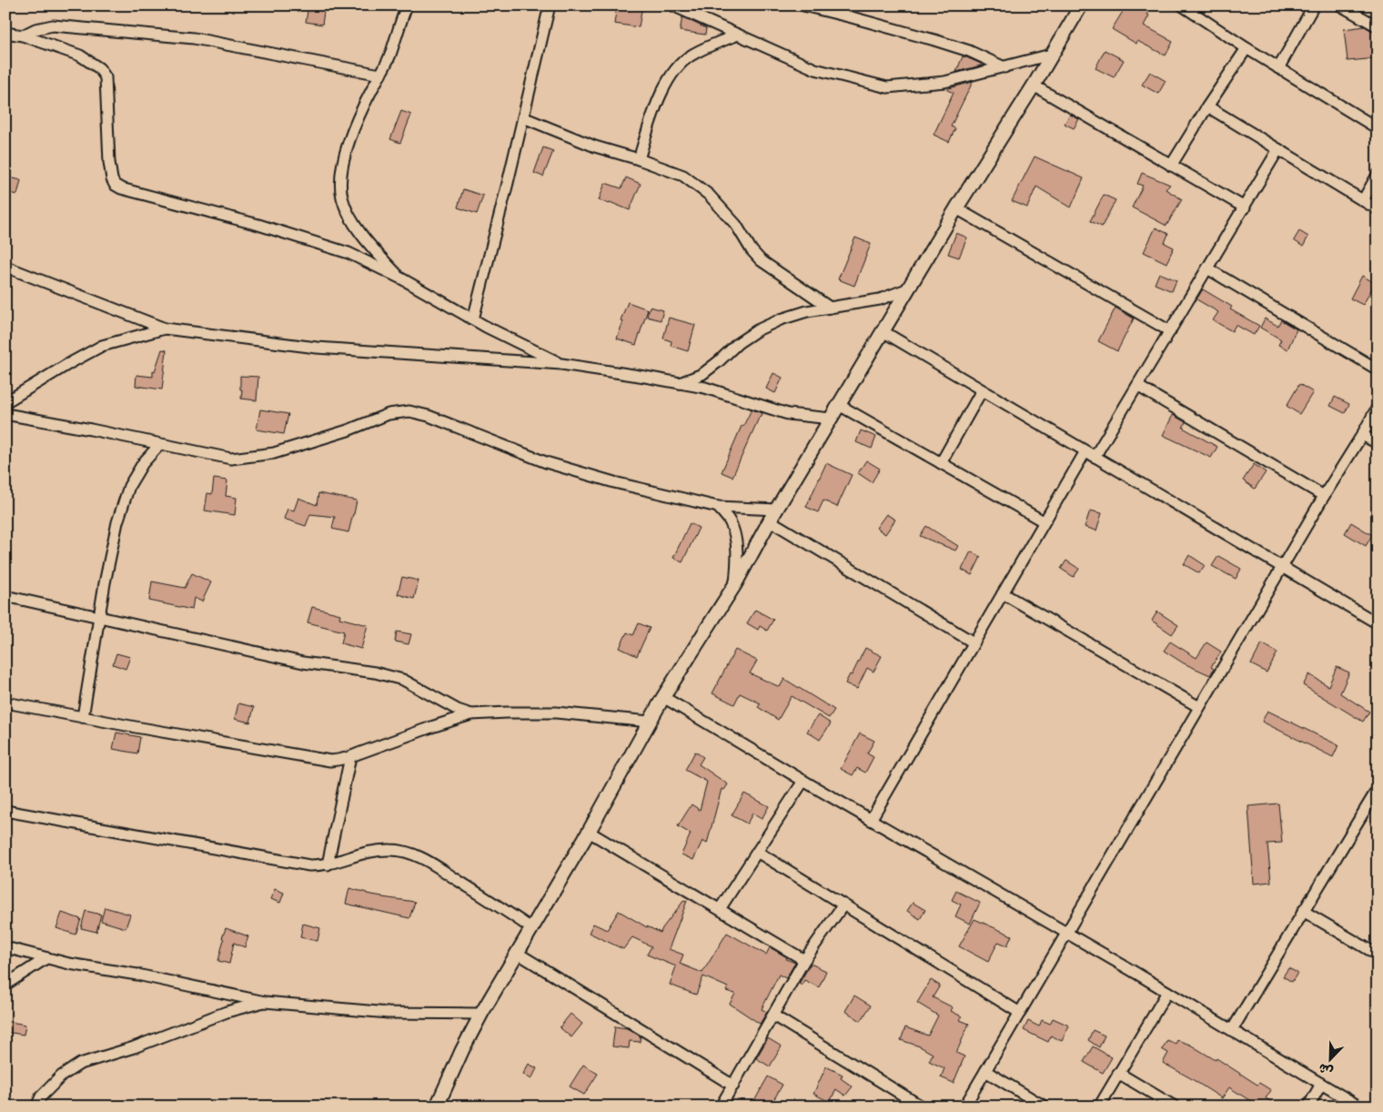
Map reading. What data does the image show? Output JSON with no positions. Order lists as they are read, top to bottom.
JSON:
{
  "north": "bottom left"
}
